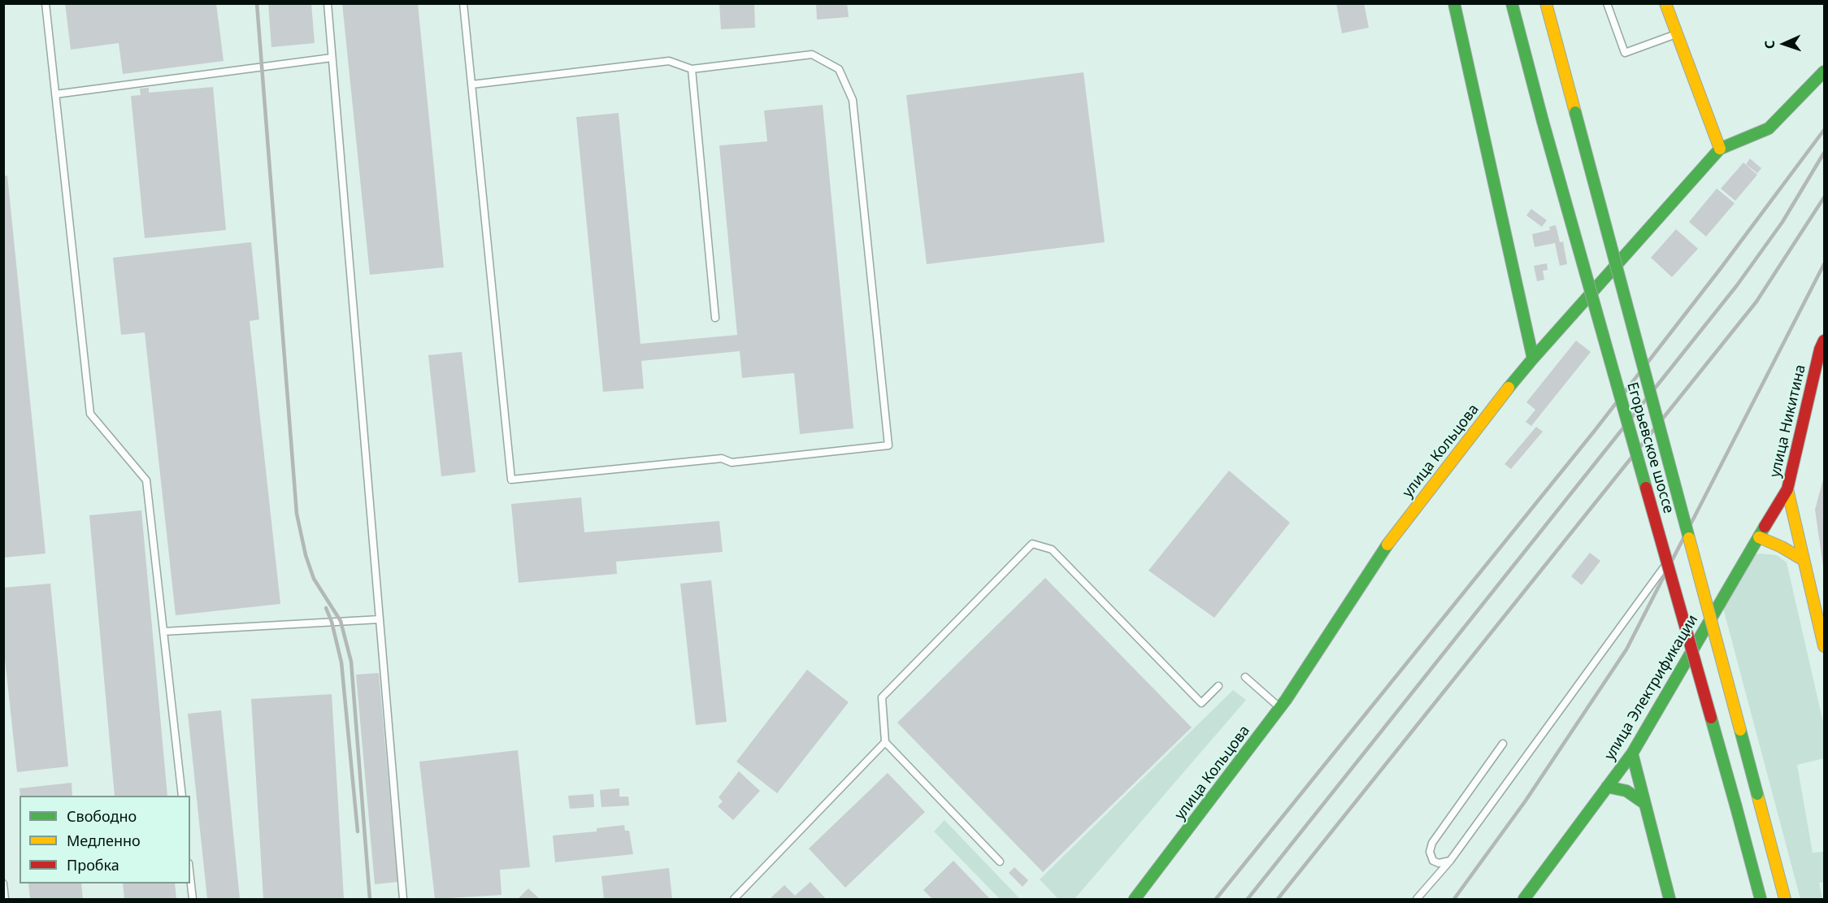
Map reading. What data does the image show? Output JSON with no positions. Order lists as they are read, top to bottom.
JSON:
{
  "streets": {
    "main road": [
      "улица Никитина",
      "Егорьевское шоссе",
      "улица Кольцова",
      "улица Электрификации"
    ]
  },
  "crossings": [
    ["улица Никитина", "улица Электрификации"]
  ],
  "legend": ["Свободно", "Медленно", "Пробка"],
  "north": "left"
}
